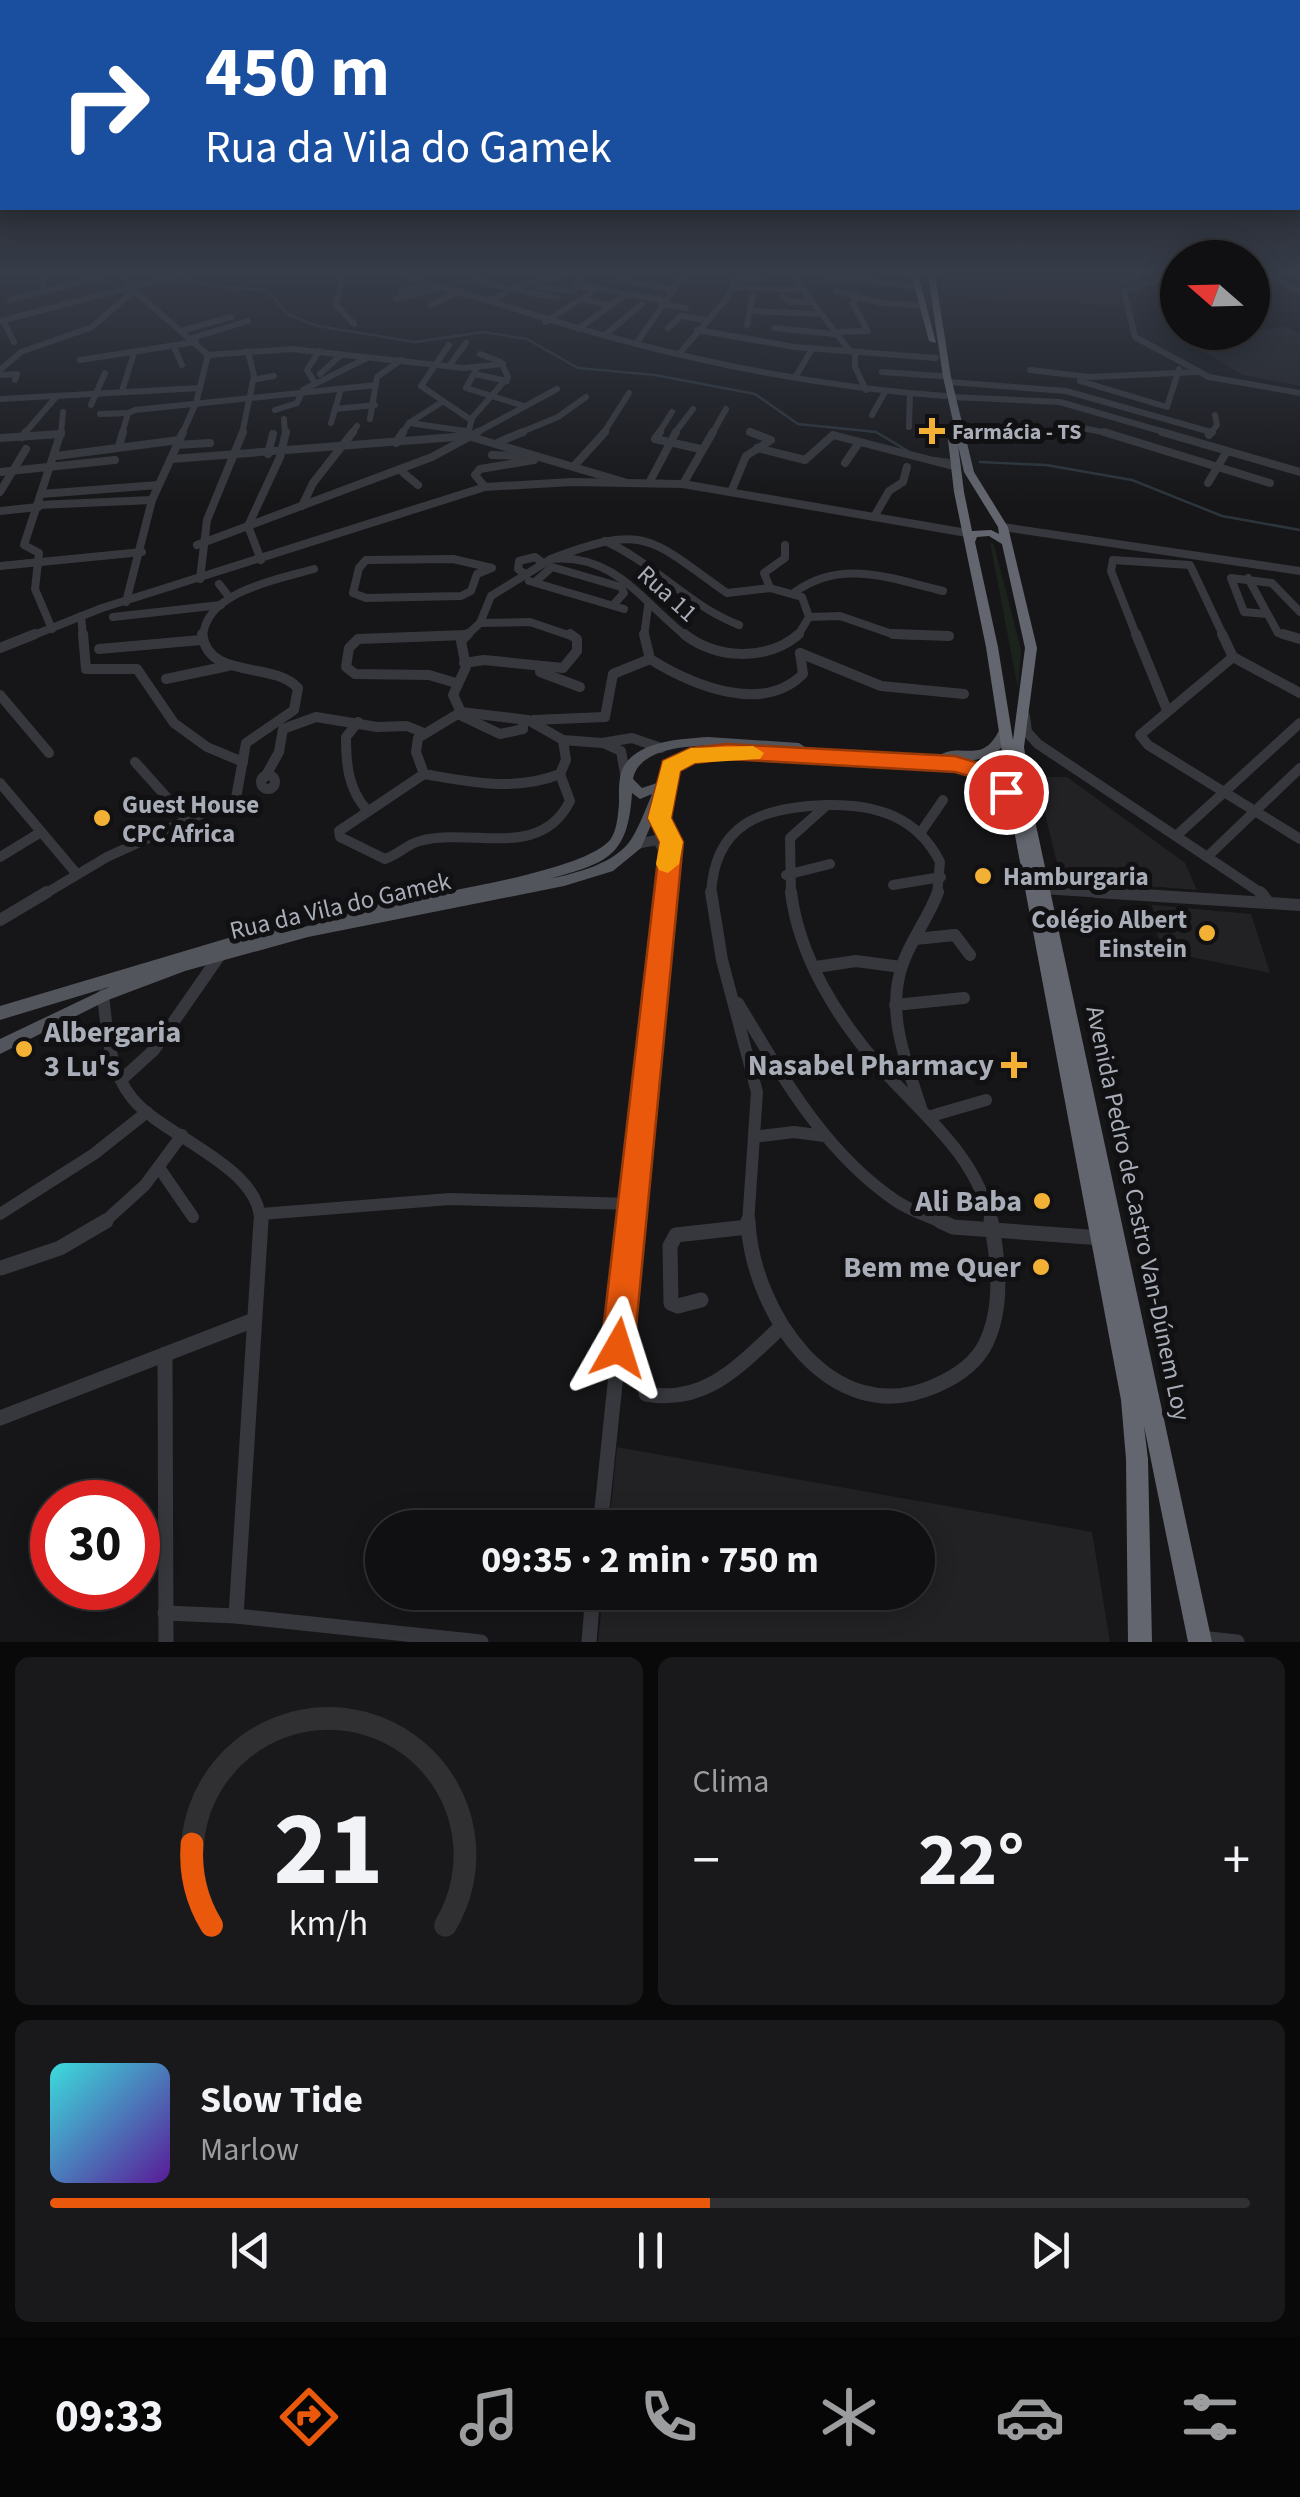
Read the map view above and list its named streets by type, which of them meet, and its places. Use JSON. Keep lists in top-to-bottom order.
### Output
{
  "streets": {
    "highway": ["Avenida Pedro de Castro Van-Dúnem Loy"],
    "main road": ["Rua da Vila do Gamek"],
    "street": ["Rua 11"]
  },
  "places": {
    "health": ["Farmácia - TS", "Nasabel Pharmacy"],
    "other": [
      "Guest House CPC Africa",
      "Hamburgaria",
      "Colégio Albert Einstein",
      "Albergaria 3 Lu's",
      "Ali Baba",
      "Bem me Quer"
    ]
  },
  "north": "left",
  "page": {
    "turn": ["450 m", "Rua da Vila do Gamek"],
    "limit": "30",
    "trip": "09:35 · 2 min · 750 m",
    "tile": "Clima",
    "heat": ["−", "22°", "+"],
    "song": ["Slow Tide", "Marlow"],
    "tabs": "09:33",
    "gauge": ["21", "km/h"]
  }
}
